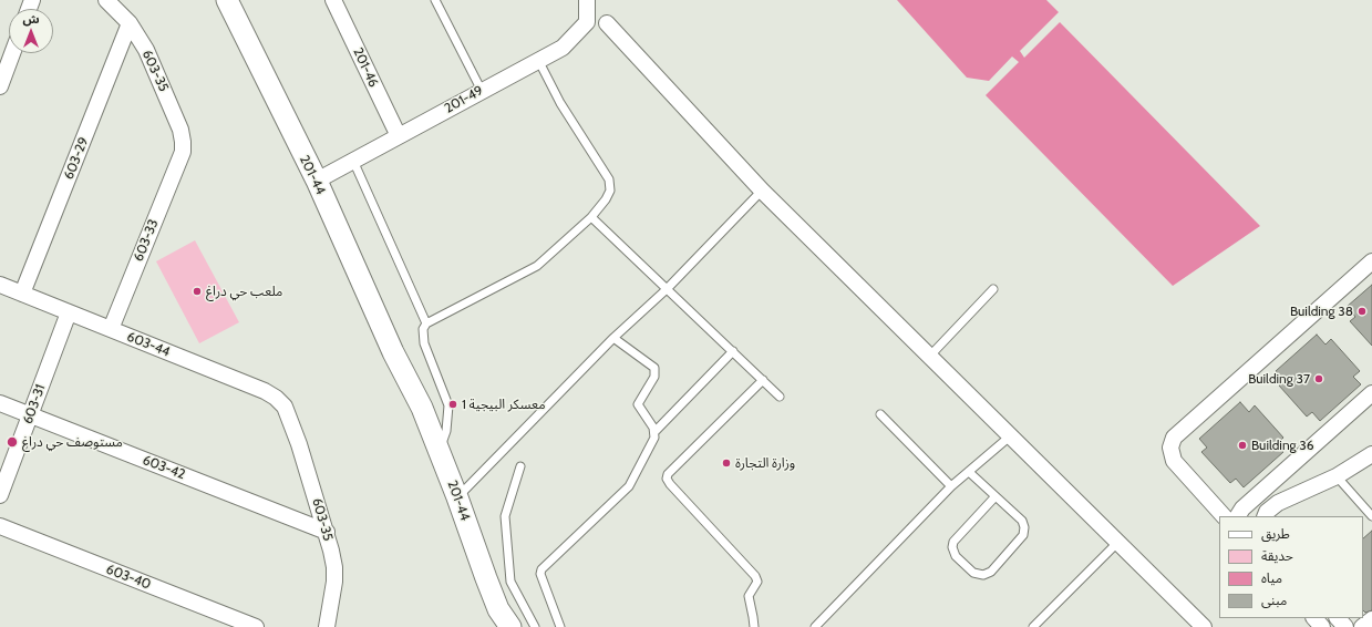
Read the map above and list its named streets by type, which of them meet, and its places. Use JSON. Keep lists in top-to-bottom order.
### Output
{
  "streets": {
    "street": [
      "201-46",
      "603-35",
      "201-49",
      "603-29",
      "201-44",
      "603-33",
      "603-44",
      "603-31",
      "603-42",
      "603-40"
    ]
  },
  "crossings": [
    ["201-46", "201-49"],
    ["603-35", "603-29"],
    ["603-35", "603-33"],
    ["603-35", "603-44"],
    ["603-35", "603-42"],
    ["201-49", "201-44"],
    ["603-29", "603-44"],
    ["603-33", "603-44"],
    ["603-44", "603-31"],
    ["603-31", "603-42"]
  ],
  "places": [
    "ملعب حي دراغ",
    "Building 38",
    "Building 37",
    "معسكر البيجية 1",
    "مستوصف حي دراغ",
    "Building 36",
    "وزارة التجارة"
  ],
  "legend": [
    "طريق",
    "حديقة",
    "مياه",
    "مبنى"
  ],
  "north": "top"
}
